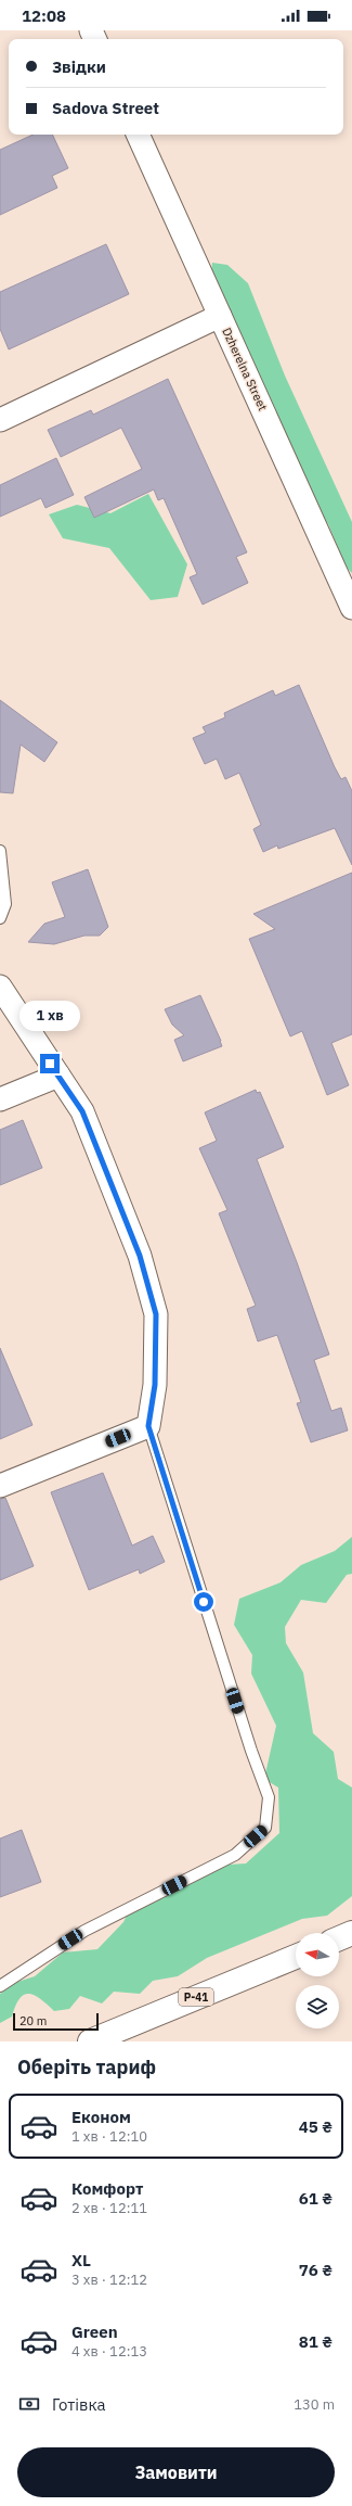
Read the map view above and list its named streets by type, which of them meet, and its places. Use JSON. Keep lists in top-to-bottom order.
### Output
{
  "streets": {
    "main road": ["Р-41"],
    "street": ["Dzherelna Street"]
  },
  "scale_bar": "20 m",
  "north": "left",
  "page": {
    "status": "12:08",
    "banner": ["Звідки", "Sadova Street"],
    "bubble": "1 хв",
    "scale": "20 m",
    "heading": "Оберіть тариф",
    "list": [
      {
        "name": "Економ",
        "note": "1 хв · 12:10",
        "value": "45 ₴"
      },
      {
        "name": "Комфорт",
        "note": "2 хв · 12:11",
        "value": "61 ₴"
      },
      {
        "name": "XL",
        "note": "3 хв · 12:12",
        "value": "76 ₴"
      },
      {
        "name": "Green",
        "note": "4 хв · 12:13",
        "value": "81 ₴"
      }
    ],
    "pay": ["Готівка", "130 m"],
    "buttons": "Замовити"
  }
}
